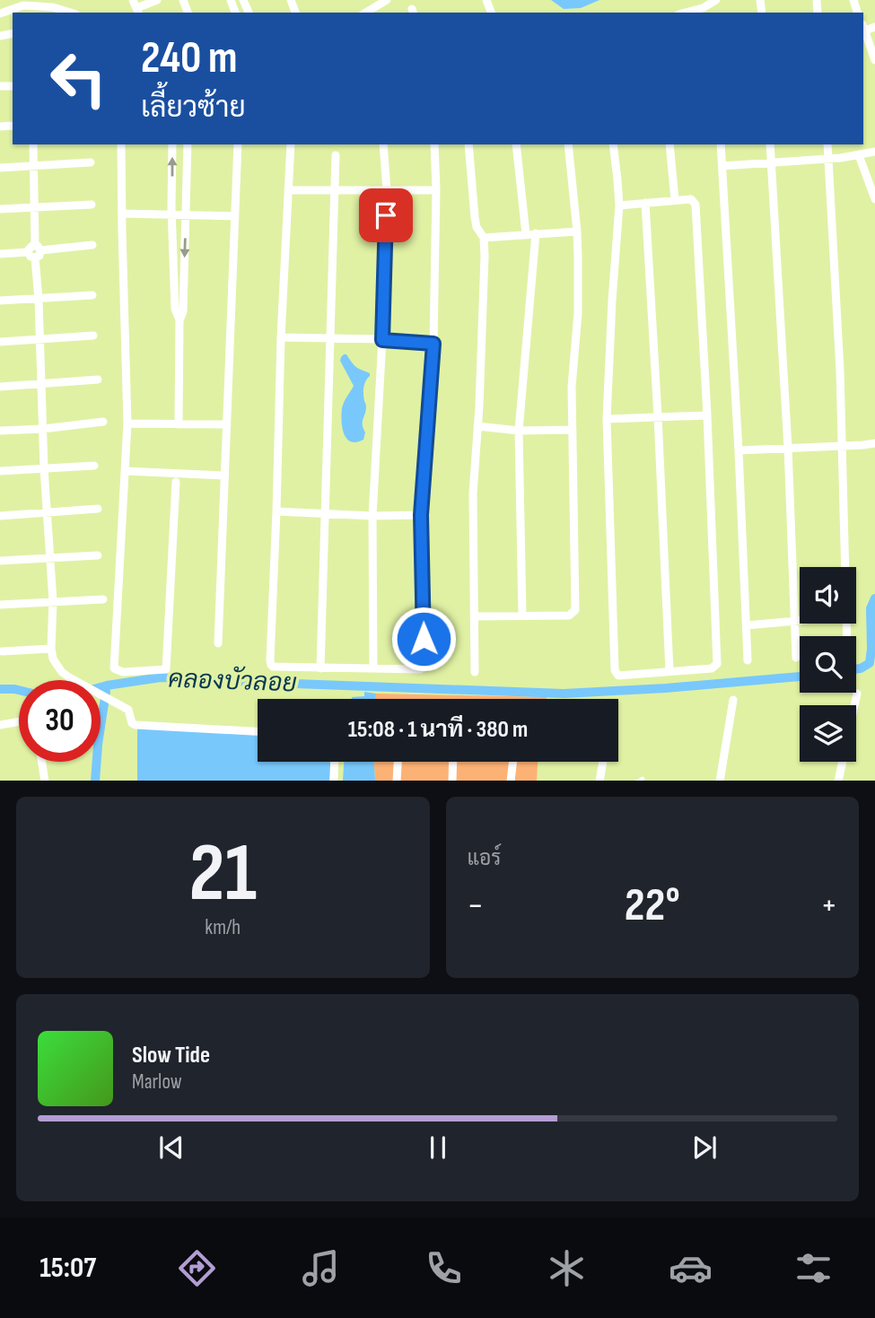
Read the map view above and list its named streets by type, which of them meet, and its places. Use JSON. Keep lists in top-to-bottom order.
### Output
{
  "water": ["คลองบัวลอย"],
  "page": {
    "turn": ["240 m", "เลี้ยวซ้าย"],
    "limit": "30",
    "trip": "15:08 · 1 นาที · 380 m",
    "tile": [
      ["21", "km/h"],
      "แอร์"
    ],
    "heat": ["−", "22°", "+"],
    "song": ["Slow Tide", "Marlow"],
    "tabs": "15:07"
  }
}
